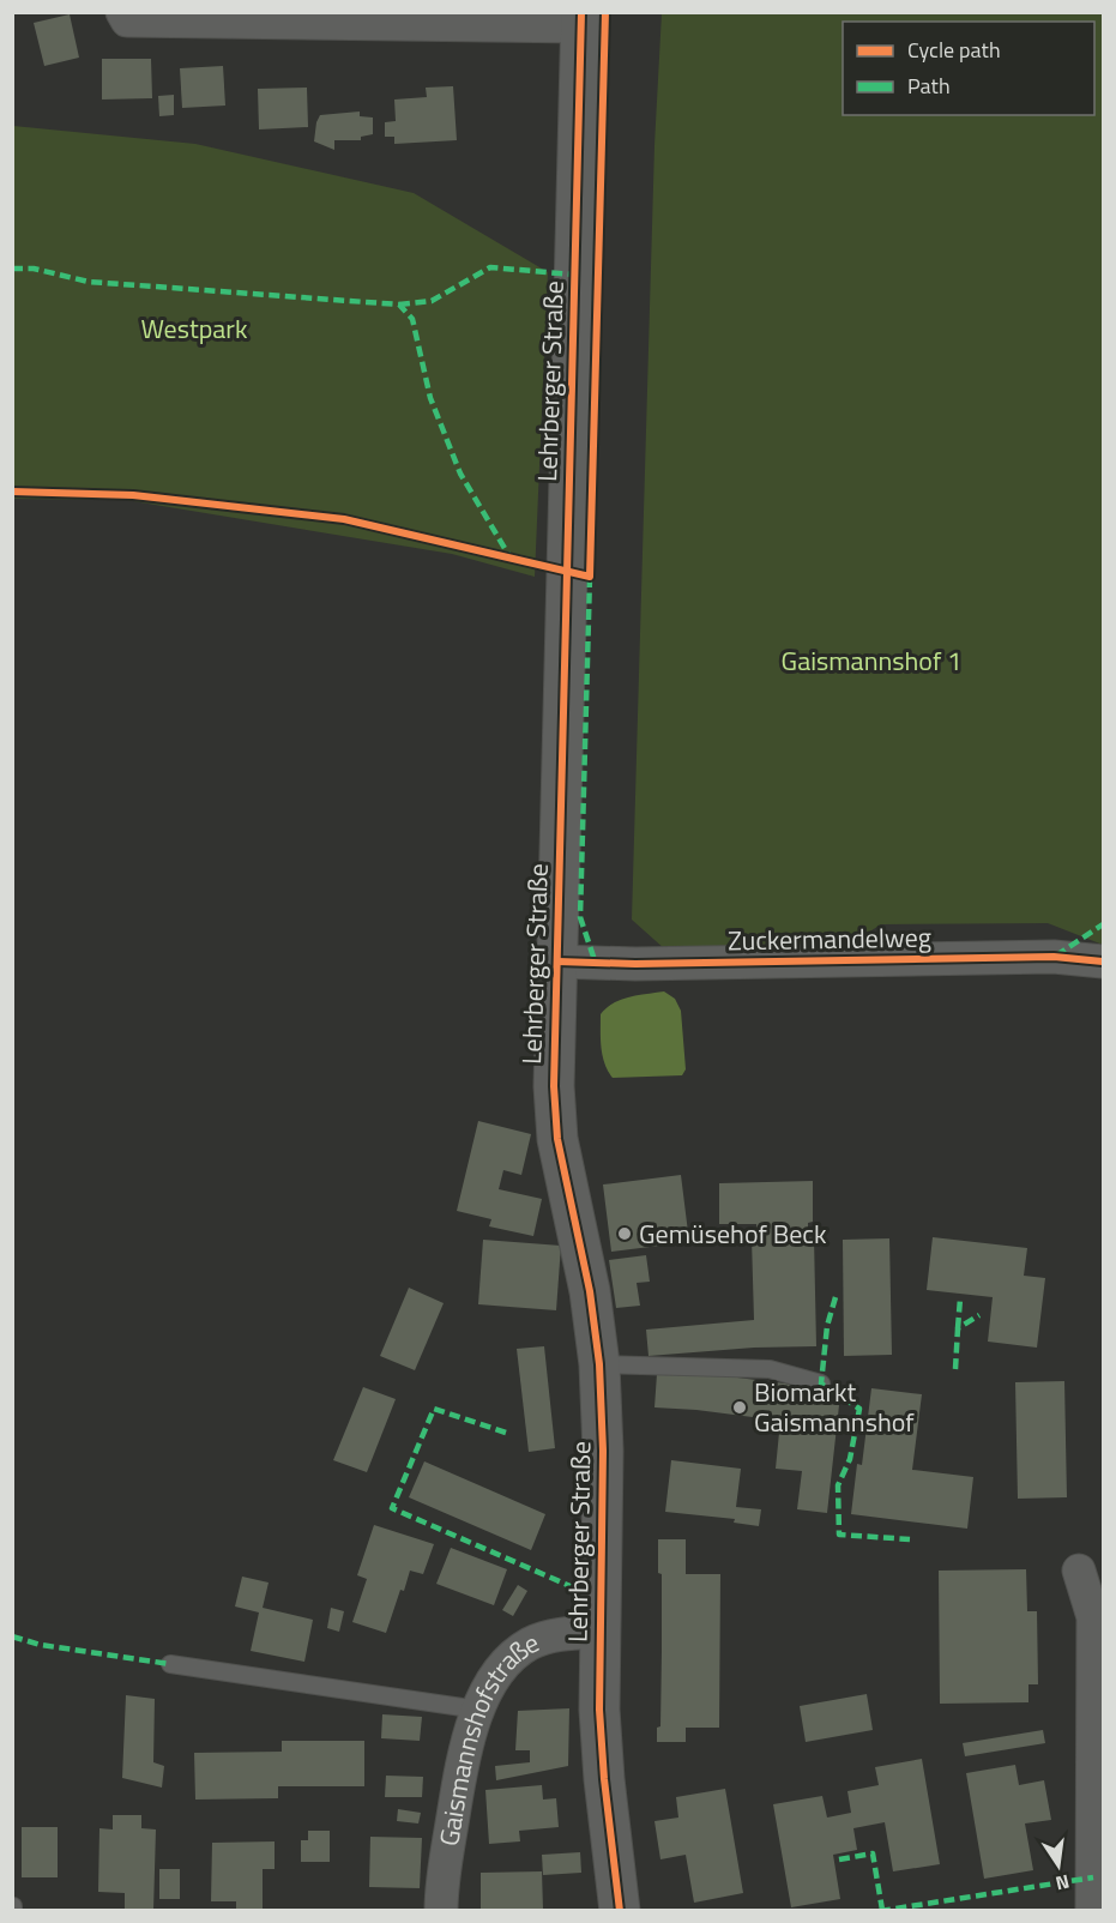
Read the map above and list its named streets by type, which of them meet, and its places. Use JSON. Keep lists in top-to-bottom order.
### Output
{
  "streets": {
    "street": ["Lehrberger Straße", "Zuckermandelweg", "Gaismannshofstraße"]
  },
  "crossings": [
    ["Lehrberger Straße", "Zuckermandelweg"],
    ["Lehrberger Straße", "Gaismannshofstraße"]
  ],
  "parks": ["Westpark", "Gaismannshof 1"],
  "places": ["Gemüsehof Beck", "Biomarkt Gaismannshof"],
  "legend": ["Cycle path", "Path"],
  "north": "bottom"
}
